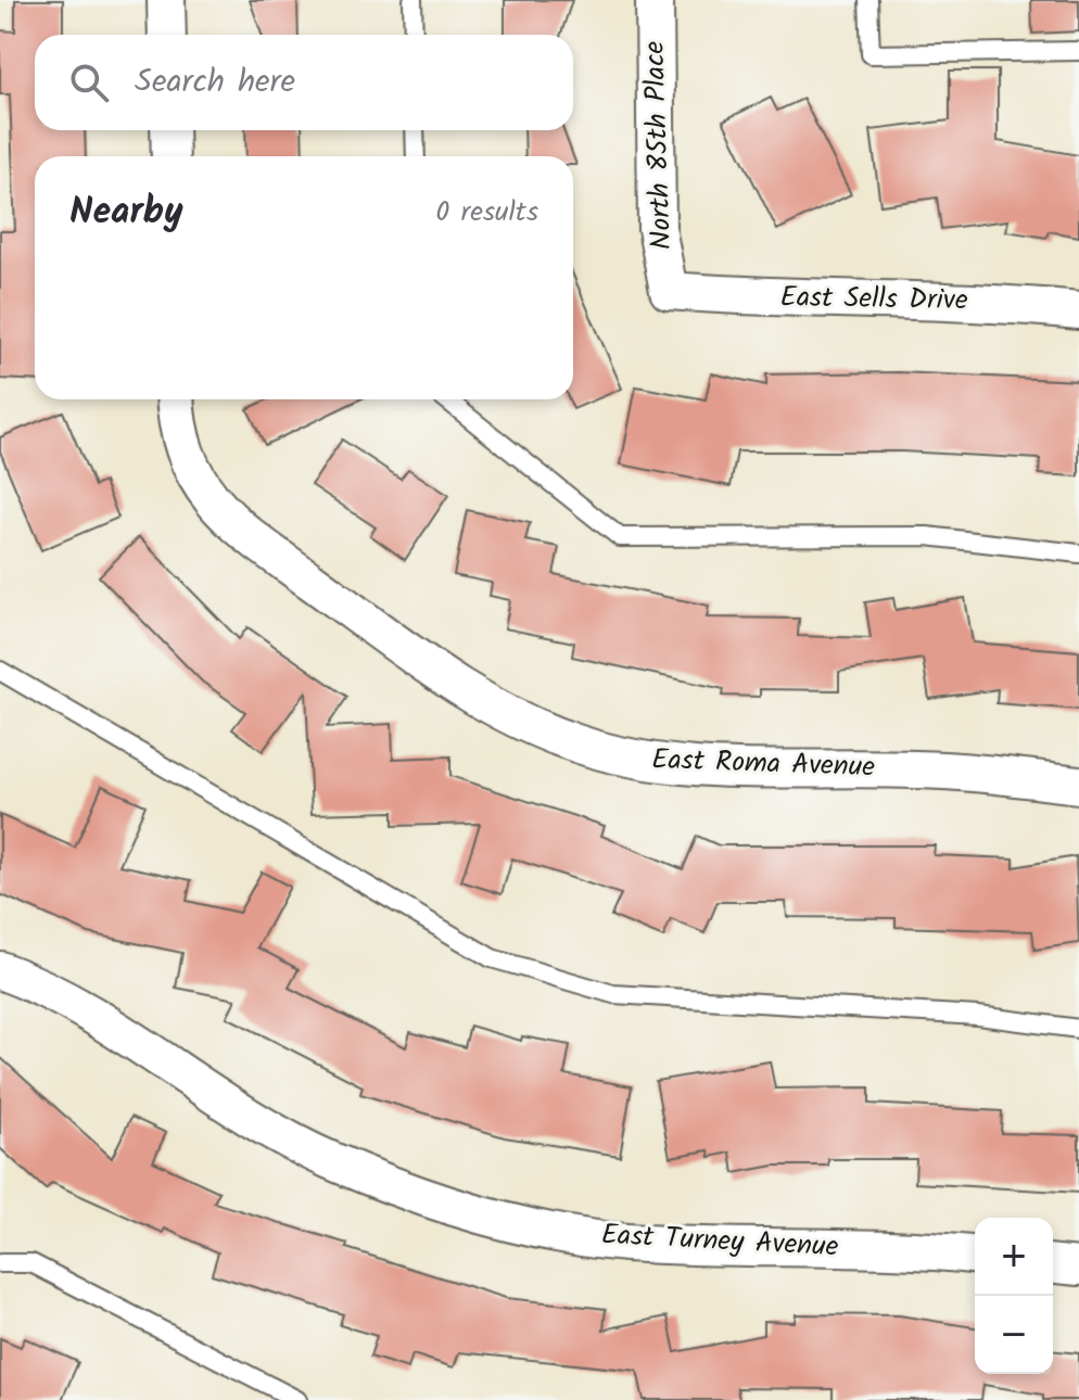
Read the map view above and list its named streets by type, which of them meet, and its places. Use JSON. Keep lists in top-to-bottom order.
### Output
{
  "streets": {
    "street": [
      "North 85th Place",
      "East Sells Drive",
      "East Roma Avenue",
      "East Turney Avenue"
    ]
  },
  "crossings": [
    ["North 85th Place", "East Sells Drive"]
  ],
  "page": {
    "search": "Search here",
    "heading": ["Nearby", "0 results"],
    "map_buttons": ["+", "−"]
  }
}
